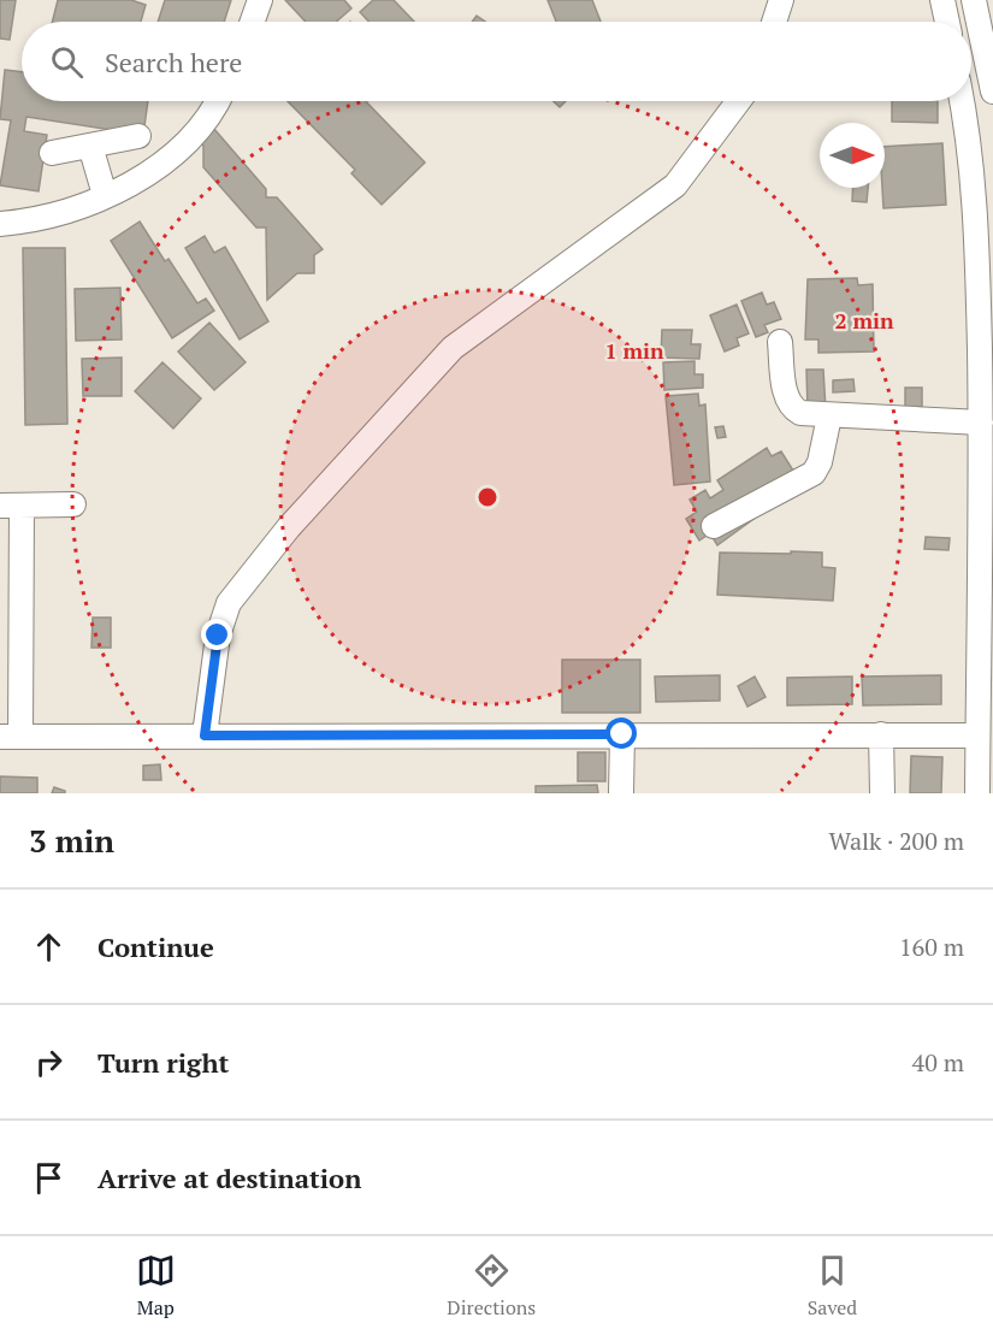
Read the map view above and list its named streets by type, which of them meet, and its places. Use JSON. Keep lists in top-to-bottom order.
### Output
{
  "north": "right",
  "page": {
    "search": "Search here",
    "heading": ["3 min", "Walk · 200 m"],
    "list": [
      ["Continue", "160 m"],
      ["Turn right", "40 m"],
      "Arrive at destination"
    ],
    "nav": ["Map", "Directions", "Saved"]
  },
  "rings": ["2 min", "1 min"]
}
